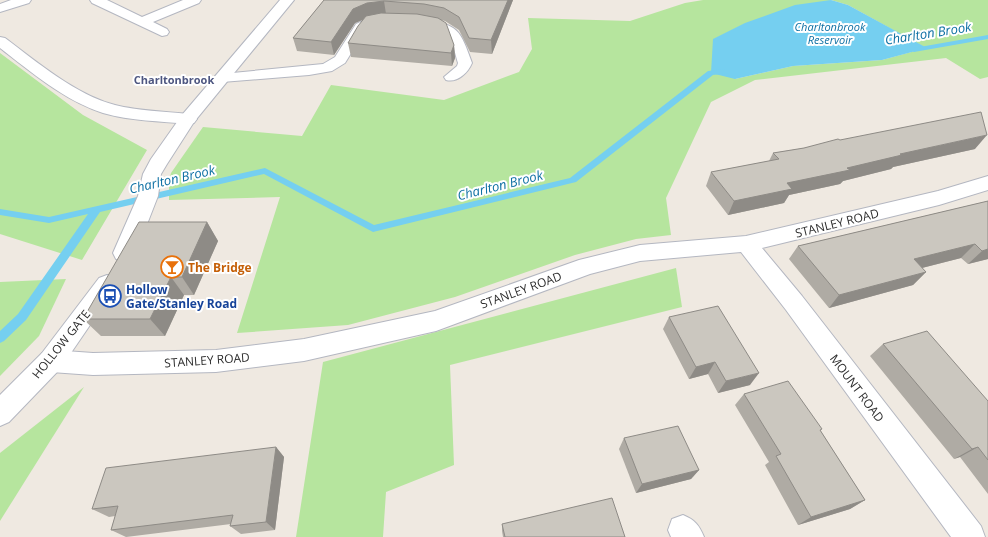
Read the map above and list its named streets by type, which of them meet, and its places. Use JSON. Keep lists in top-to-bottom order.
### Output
{
  "streets": {
    "street": ["STANLEY ROAD", "HOLLOW GATE", "MOUNT ROAD"]
  },
  "crossings": [
    ["STANLEY ROAD", "HOLLOW GATE"],
    ["STANLEY ROAD", "MOUNT ROAD"]
  ],
  "districts": ["Charltonbrook"],
  "water": ["Charltonbrook Reservoir", "Charlton Brook"],
  "places": {
    "bar": ["The Bridge"],
    "bus stop": ["Hollow Gate/Stanley Road"]
  }
}
